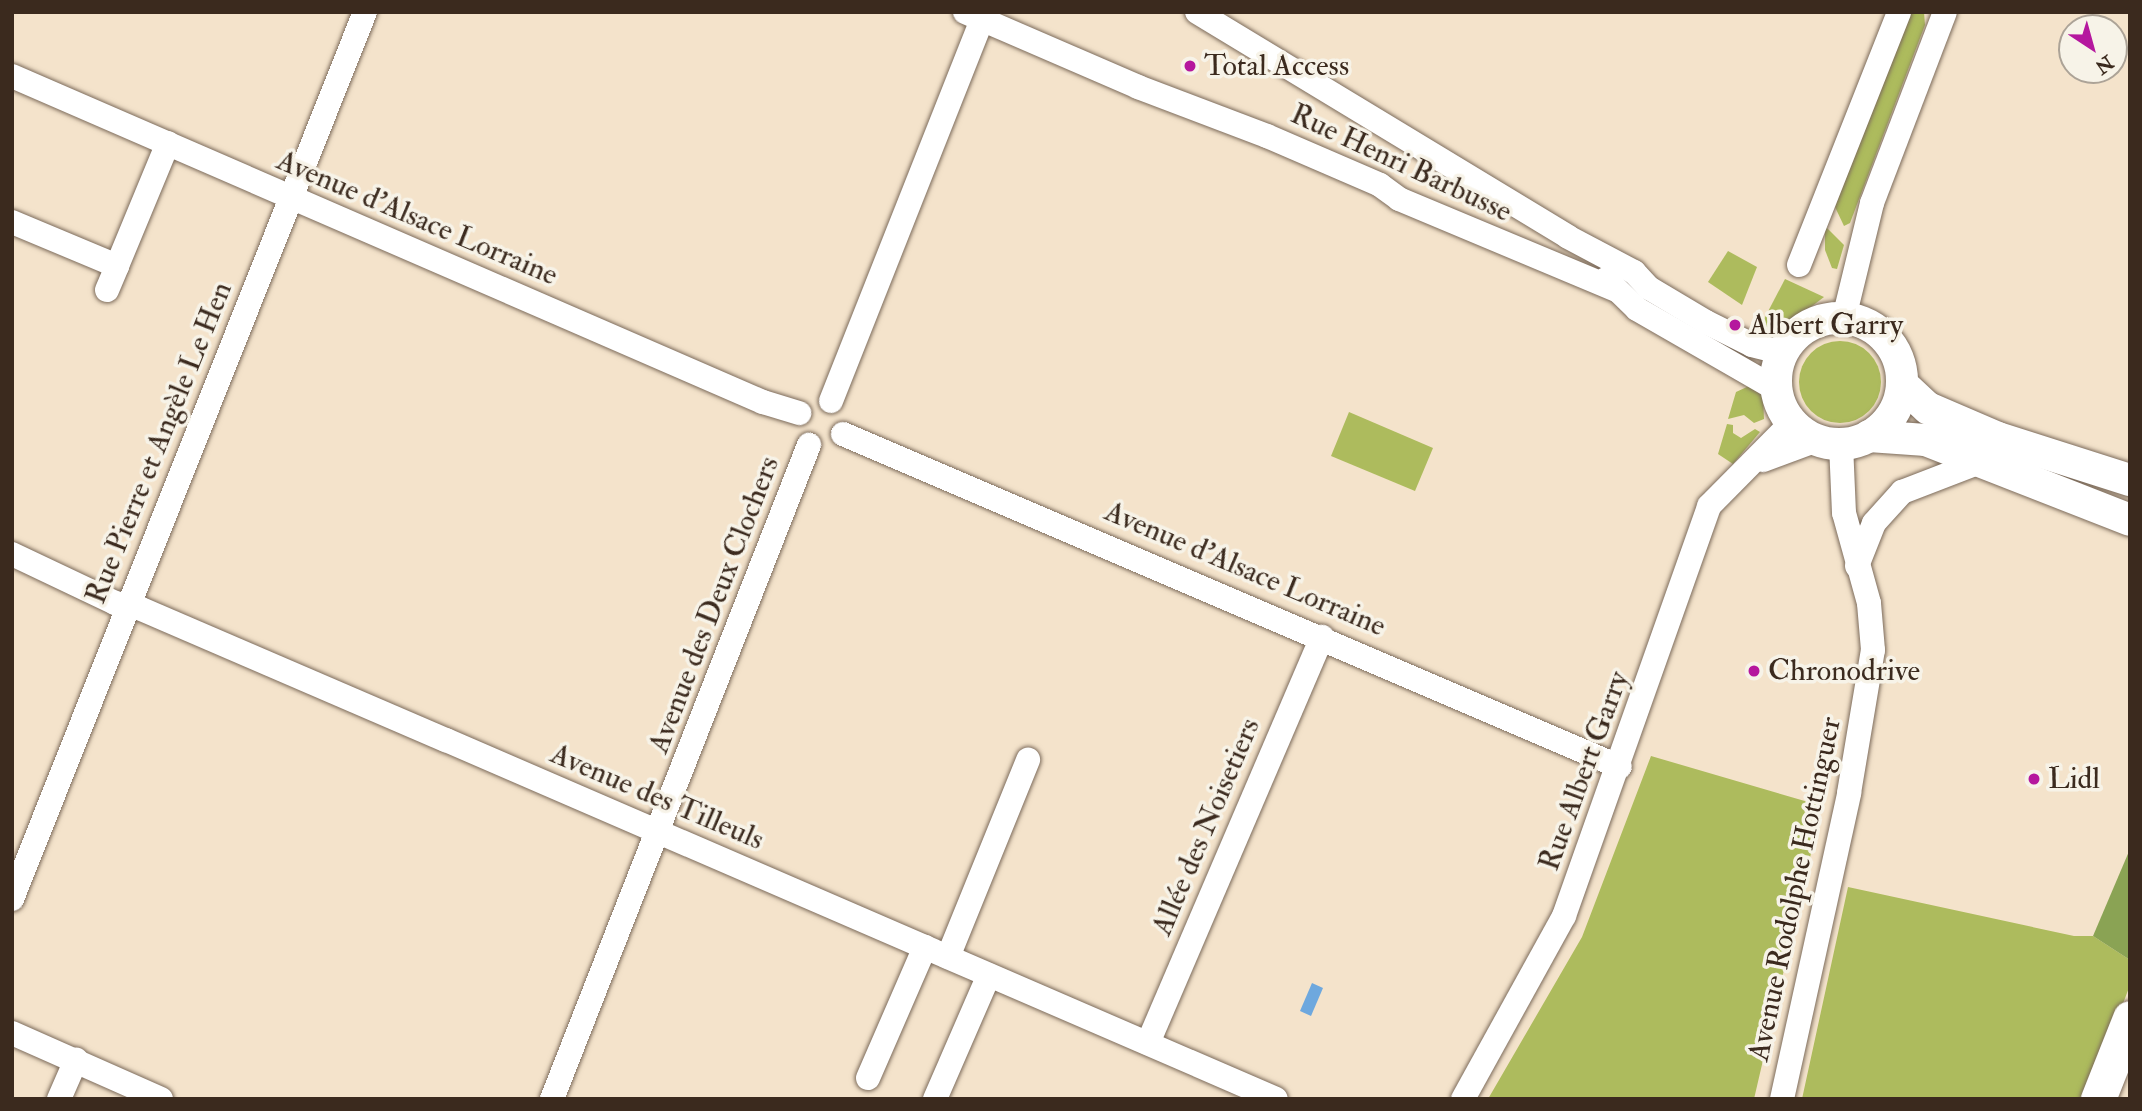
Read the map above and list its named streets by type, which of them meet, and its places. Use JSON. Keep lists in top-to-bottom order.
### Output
{
  "streets": {
    "street": [
      "Rue Henri Barbusse",
      "Avenue d'Alsace Lorraine",
      "Rue Pierre et Angèle Le Hen",
      "Avenue des Deux Clochers",
      "Rue Albert Garry",
      "Avenue des Tilleuls",
      "Allée des Noisetiers",
      "Avenue Rodolphe Hottinguer"
    ]
  },
  "crossings": [
    ["Avenue d'Alsace Lorraine", "Rue Pierre et Angèle Le Hen"],
    ["Avenue d'Alsace Lorraine", "Avenue des Deux Clochers"],
    ["Avenue d'Alsace Lorraine", "Rue Albert Garry"],
    ["Avenue d'Alsace Lorraine", "Allée des Noisetiers"],
    ["Rue Pierre et Angèle Le Hen", "Avenue des Tilleuls"],
    ["Avenue des Deux Clochers", "Avenue des Tilleuls"],
    ["Rue Albert Garry", "Avenue Rodolphe Hottinguer"],
    ["Avenue des Tilleuls", "Allée des Noisetiers"]
  ],
  "places": [
    "Total Access",
    "Albert Garry",
    "Chronodrive",
    "Lidl"
  ],
  "north": "bottom right"
}
